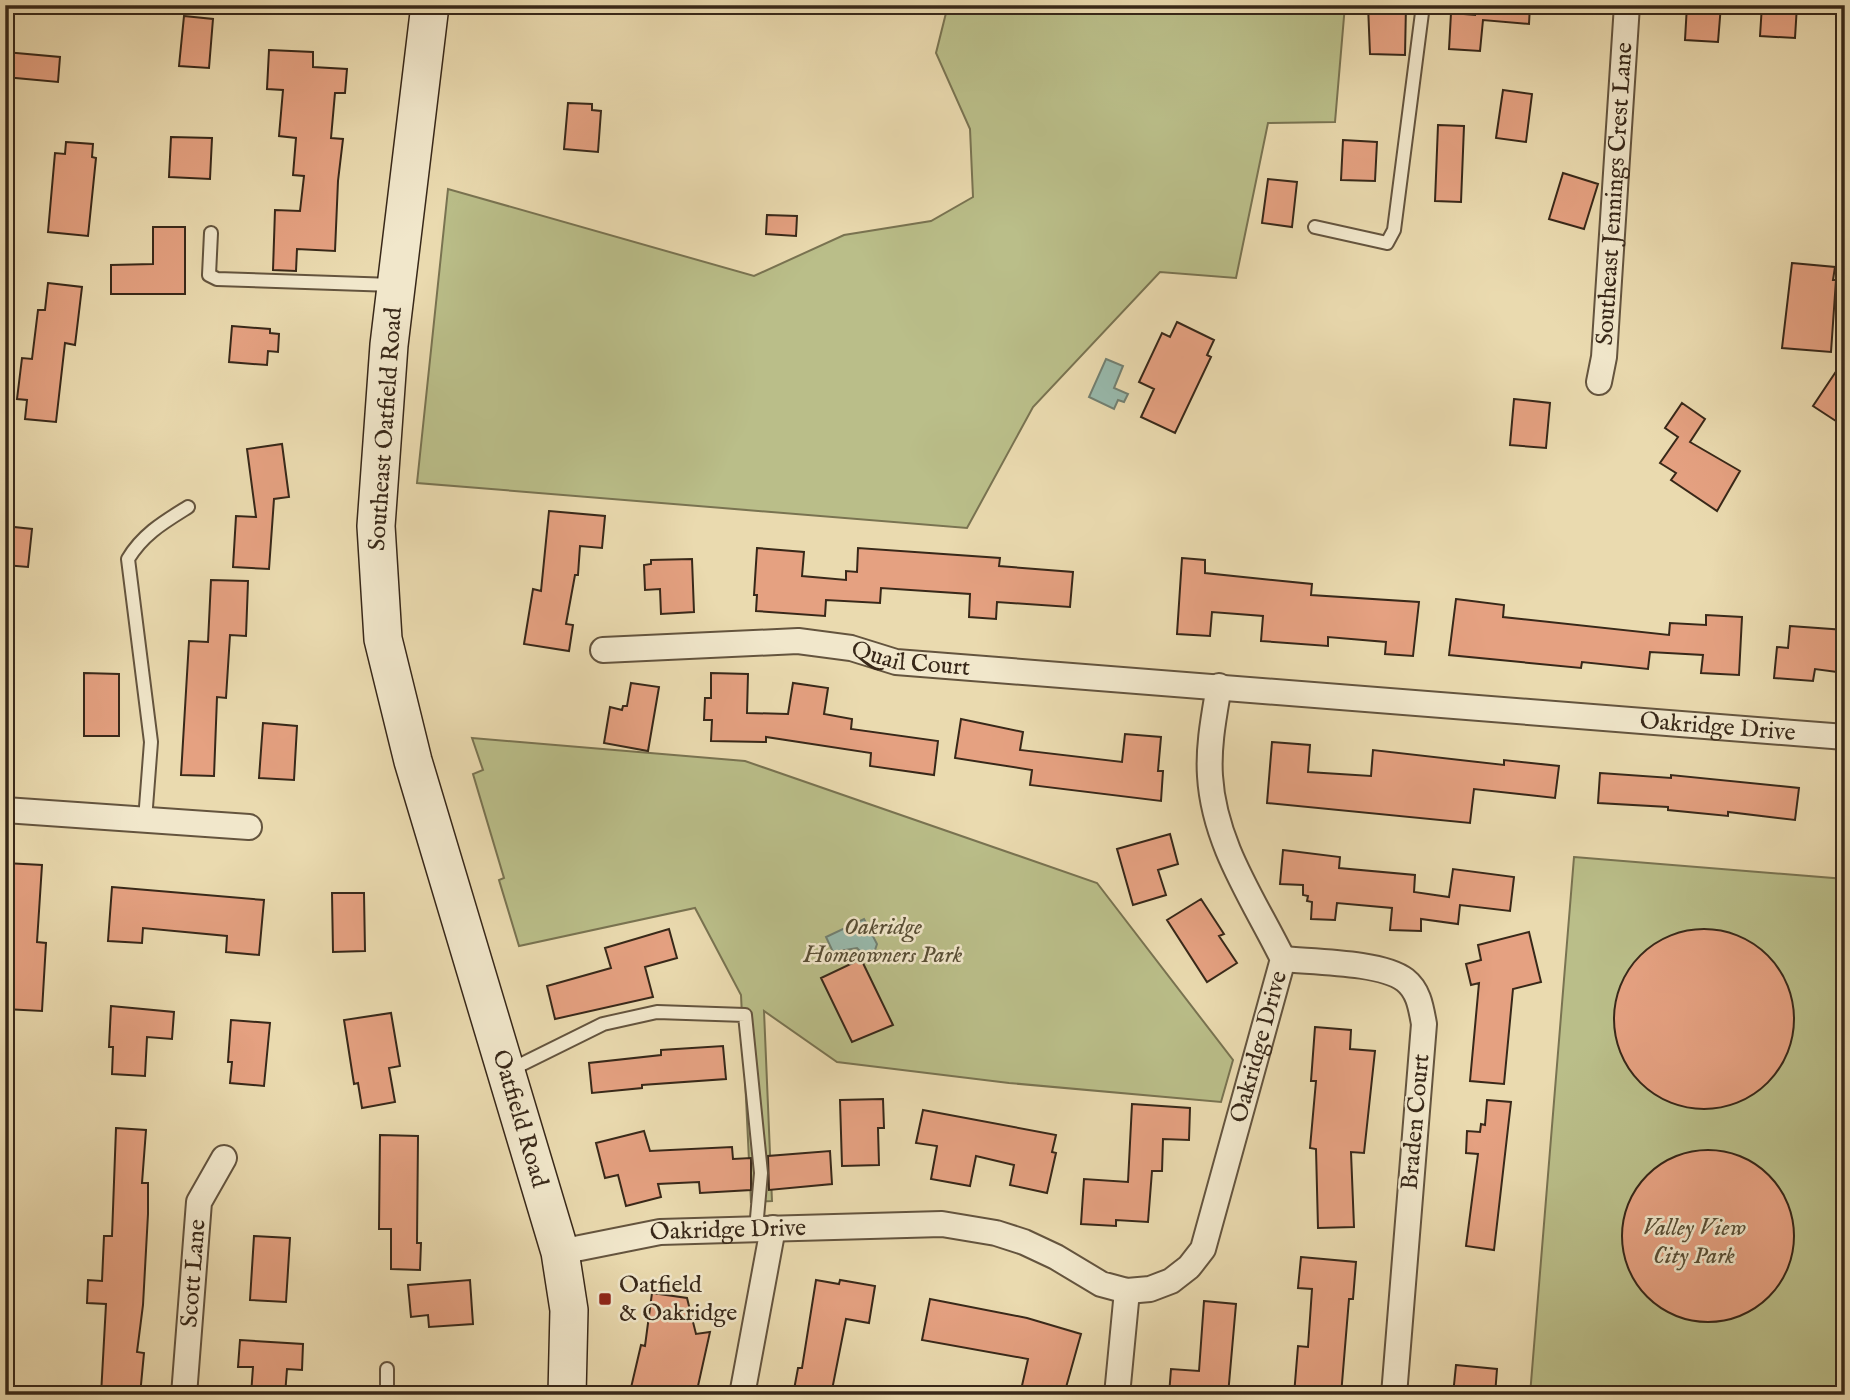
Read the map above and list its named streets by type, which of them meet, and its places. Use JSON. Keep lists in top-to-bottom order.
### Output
{
  "streets": {
    "main road": ["Southeast Oatfield Road", "Oatfield Road"],
    "street": [
      "Southeast Jennings Crest Lane",
      "Quail Court",
      "Oakridge Drive",
      "Braden Court",
      "Scott Lane"
    ]
  },
  "crossings": [
    ["Southeast Oatfield Road", "Oatfield Road"],
    ["Quail Court", "Oakridge Drive"],
    ["Oakridge Drive", "Oatfield Road"],
    ["Oakridge Drive", "Braden Court"]
  ],
  "parks": ["Oakridge Homeowners Park", "Valley View City Park"],
  "places": {
    "transit": ["Oatfield & Oakridge"]
  }
}
